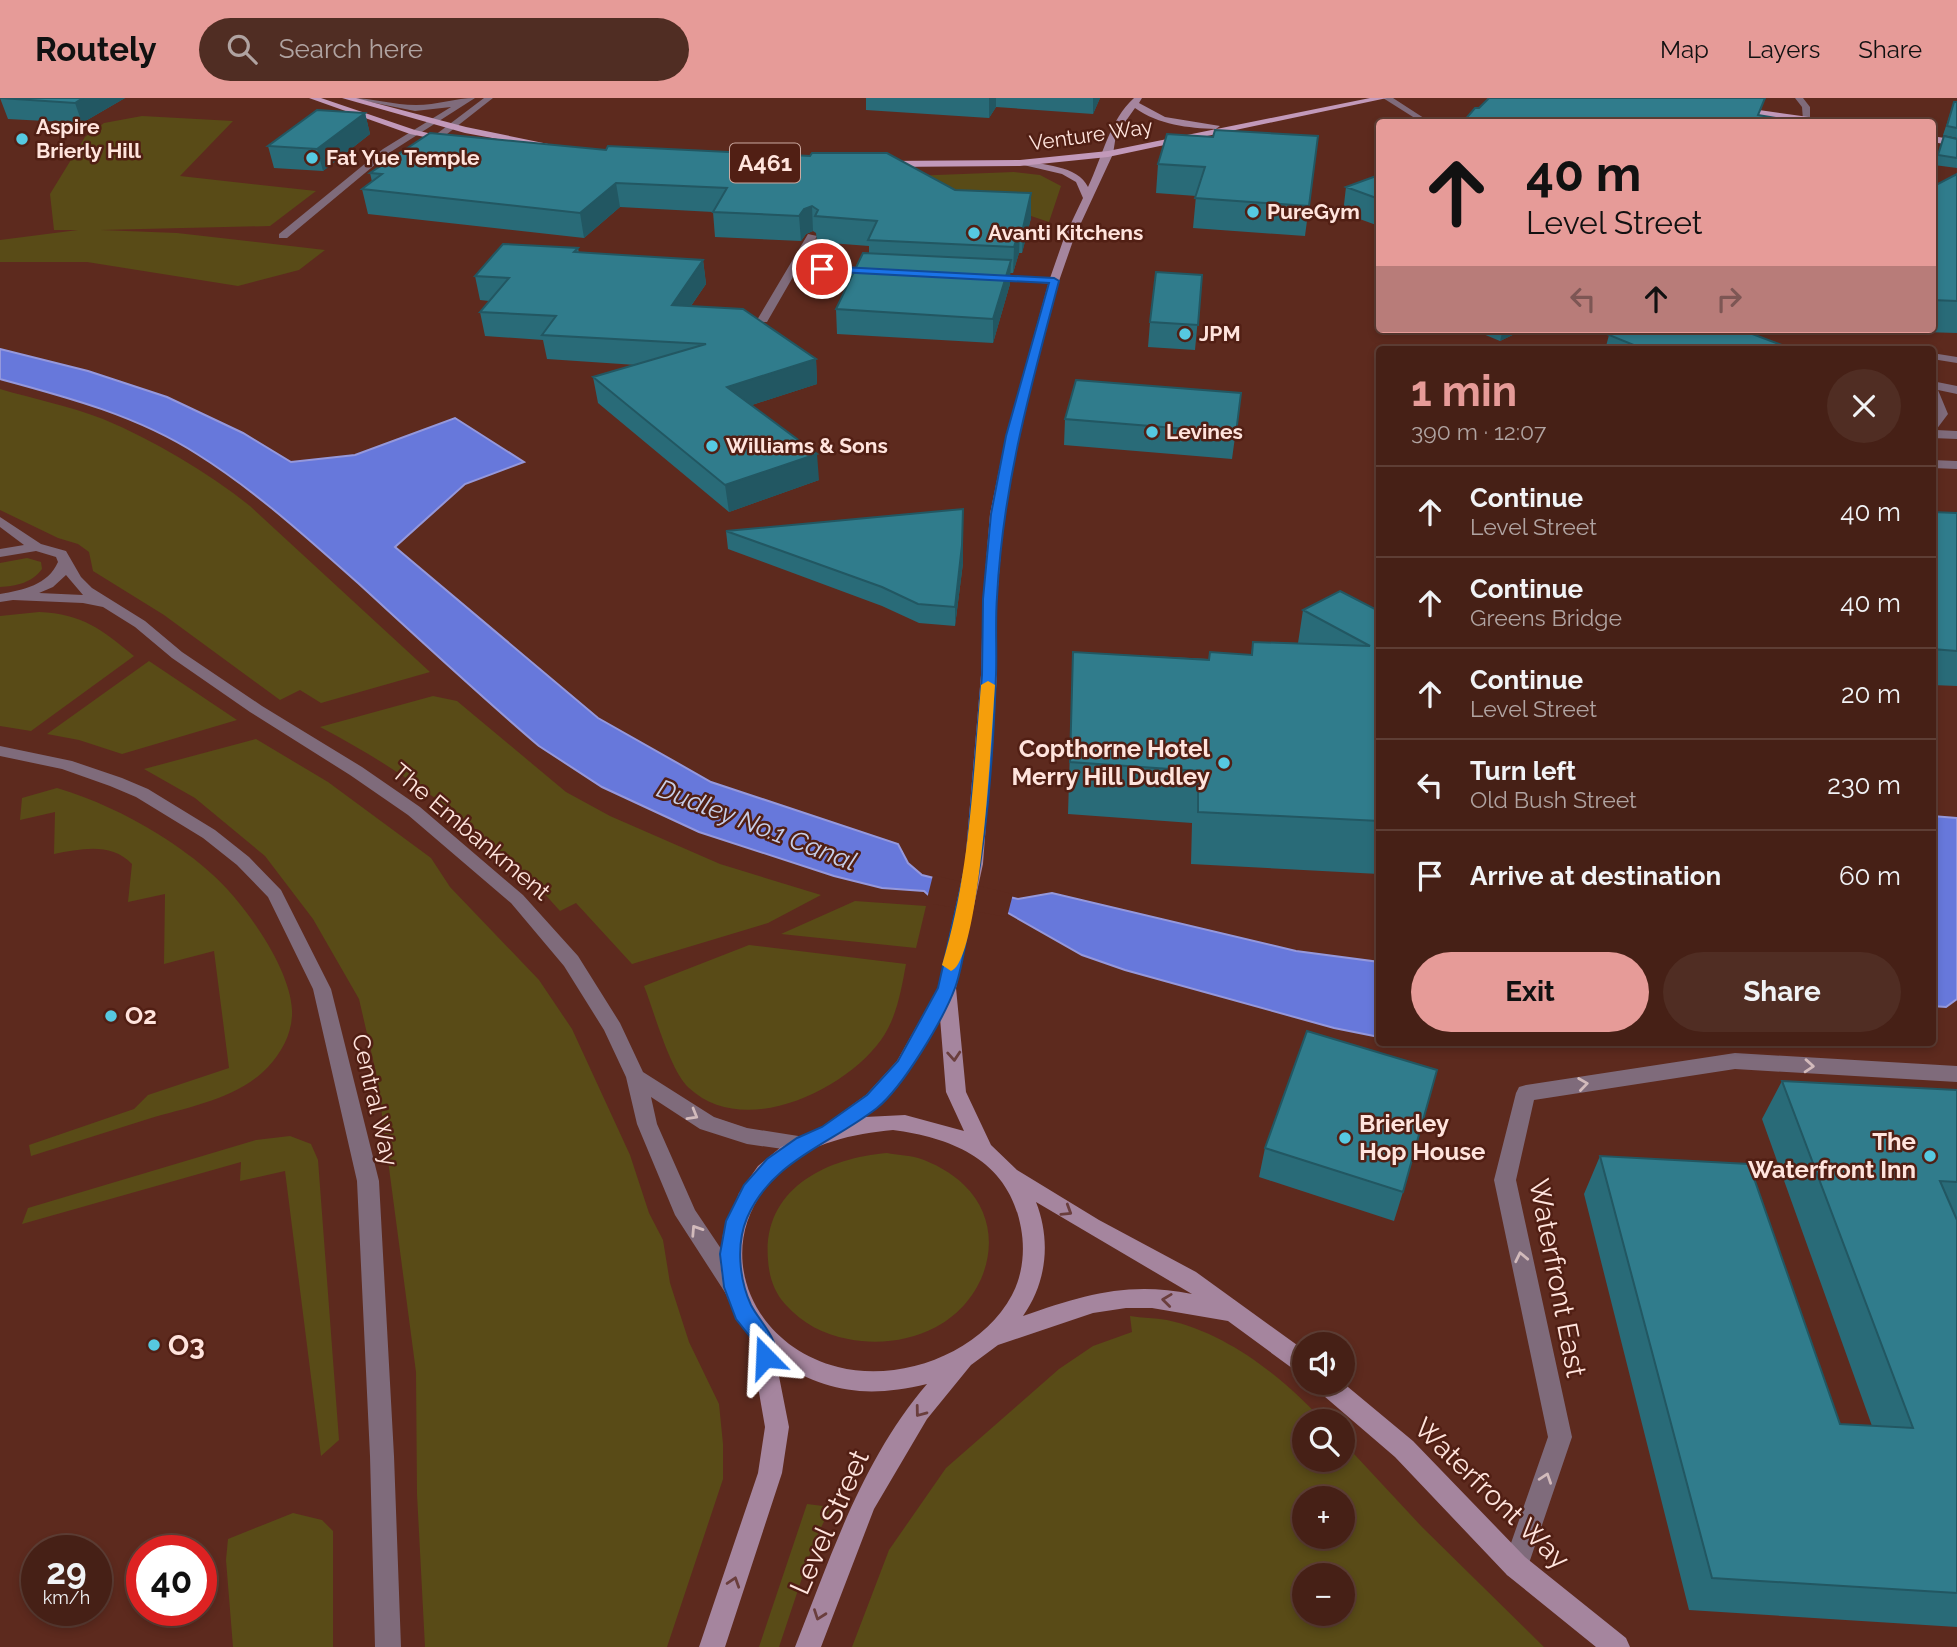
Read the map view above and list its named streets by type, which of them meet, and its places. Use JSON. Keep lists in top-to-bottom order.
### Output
{
  "streets": {
    "main road": ["Venture Way"],
    "street": [
      "The Embankment",
      "Central Way",
      "Waterfront East",
      "Waterfront Way",
      "Level Street"
    ]
  },
  "crossings": [
    ["Waterfront East", "Waterfront Way"]
  ],
  "water": ["Dudley No.1 Canal"],
  "places": [
    "Aspire Brierly Hill",
    "Fat Yue Temple",
    "PureGym",
    "Avanti Kitchens",
    "JPM",
    "Levines",
    "Williams & Sons",
    "Copthorne Hotel Merry Hill Dudley",
    "O2",
    "Brierley Hop House",
    "The Waterfront Inn",
    "O3"
  ],
  "page": {
    "header": "Routely",
    "search": "Search here",
    "nav": ["Map", "Layers", "Share"],
    "turn": ["40 m", "Level Street"],
    "heading": ["1 min", "390 m · 12:07"],
    "list": [
      {
        "name": "Continue",
        "note": "Level Street",
        "value": "40 m"
      },
      {
        "name": "Continue",
        "note": "Greens Bridge",
        "value": "40 m"
      },
      {
        "name": "Continue",
        "note": "Level Street",
        "value": "20 m"
      },
      {
        "name": "Turn left",
        "note": "Old Bush Street",
        "value": "230 m"
      },
      {
        "name": "Arrive at destination",
        "value": "60 m"
      }
    ],
    "buttons": ["Exit", "Share"],
    "map_buttons": ["+", "−"],
    "speed": "29 km/h",
    "limit": "40"
  }
}
